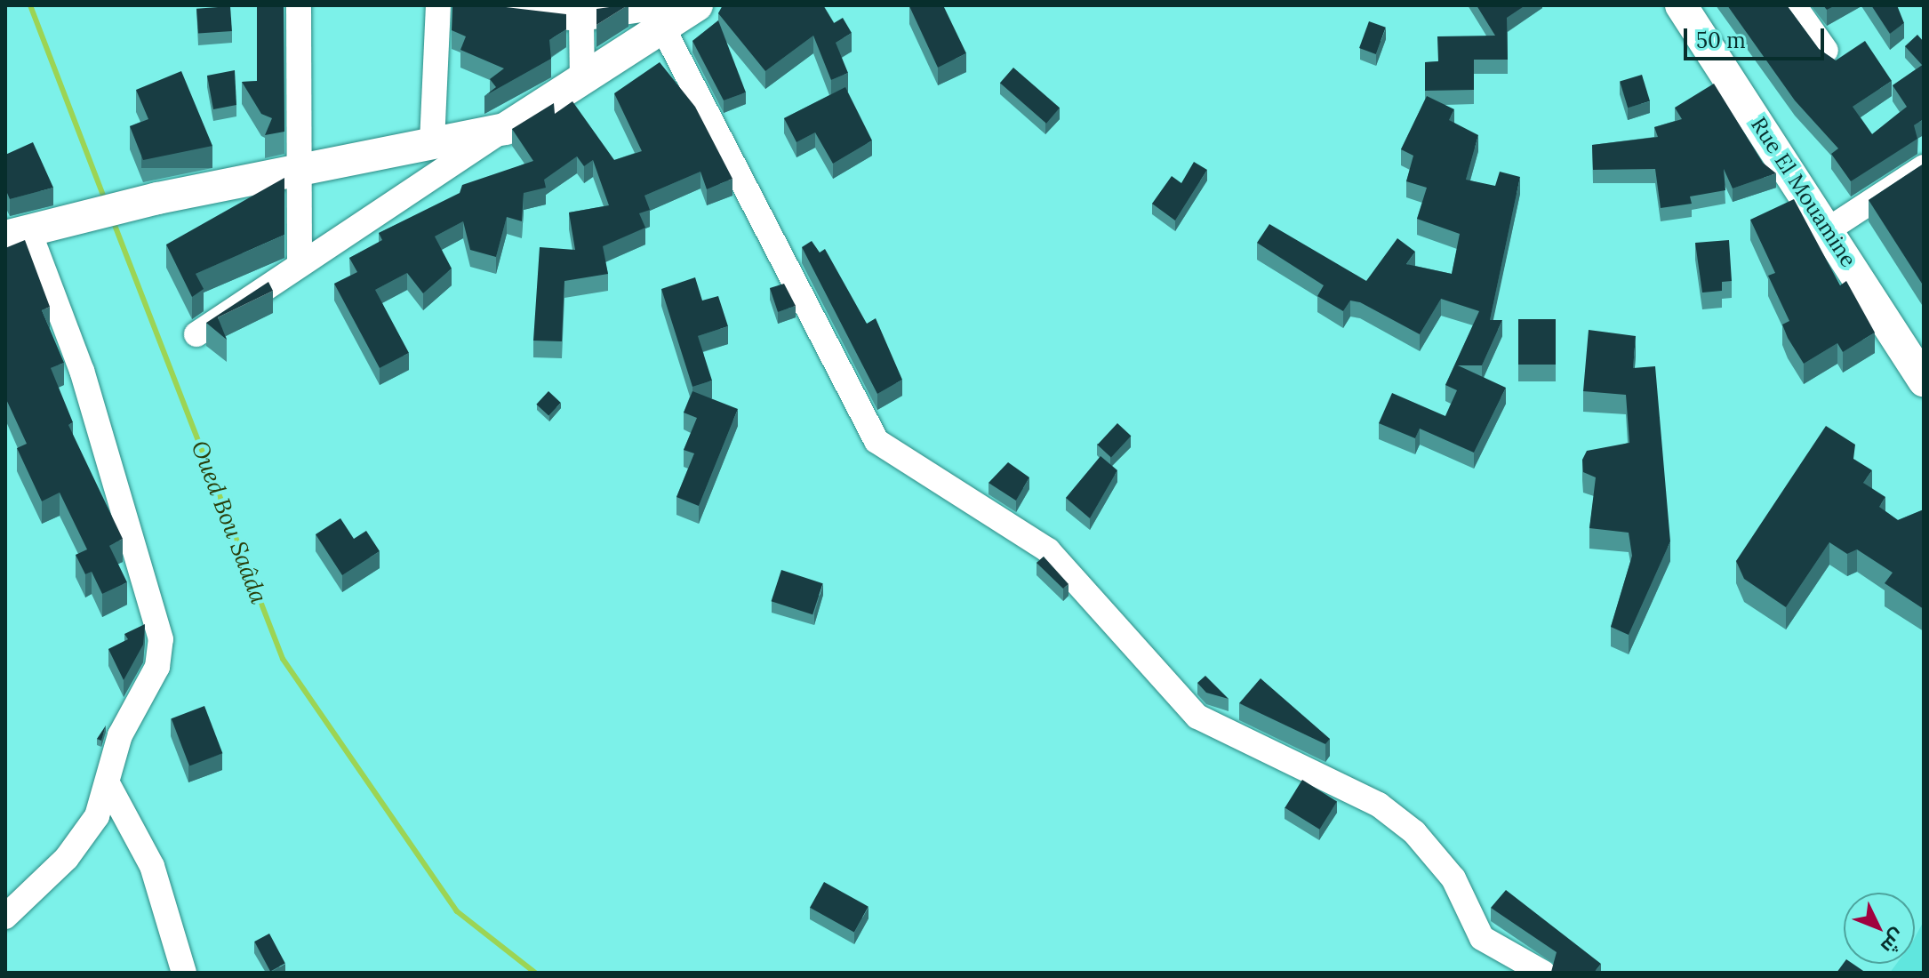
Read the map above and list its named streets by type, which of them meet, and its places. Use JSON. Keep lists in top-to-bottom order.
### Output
{
  "streets": {
    "main road": ["Rue El Mouamine"]
  },
  "water": ["Oued Bou Saâda"],
  "scale_bar": "50 m",
  "north": "bottom right"
}
